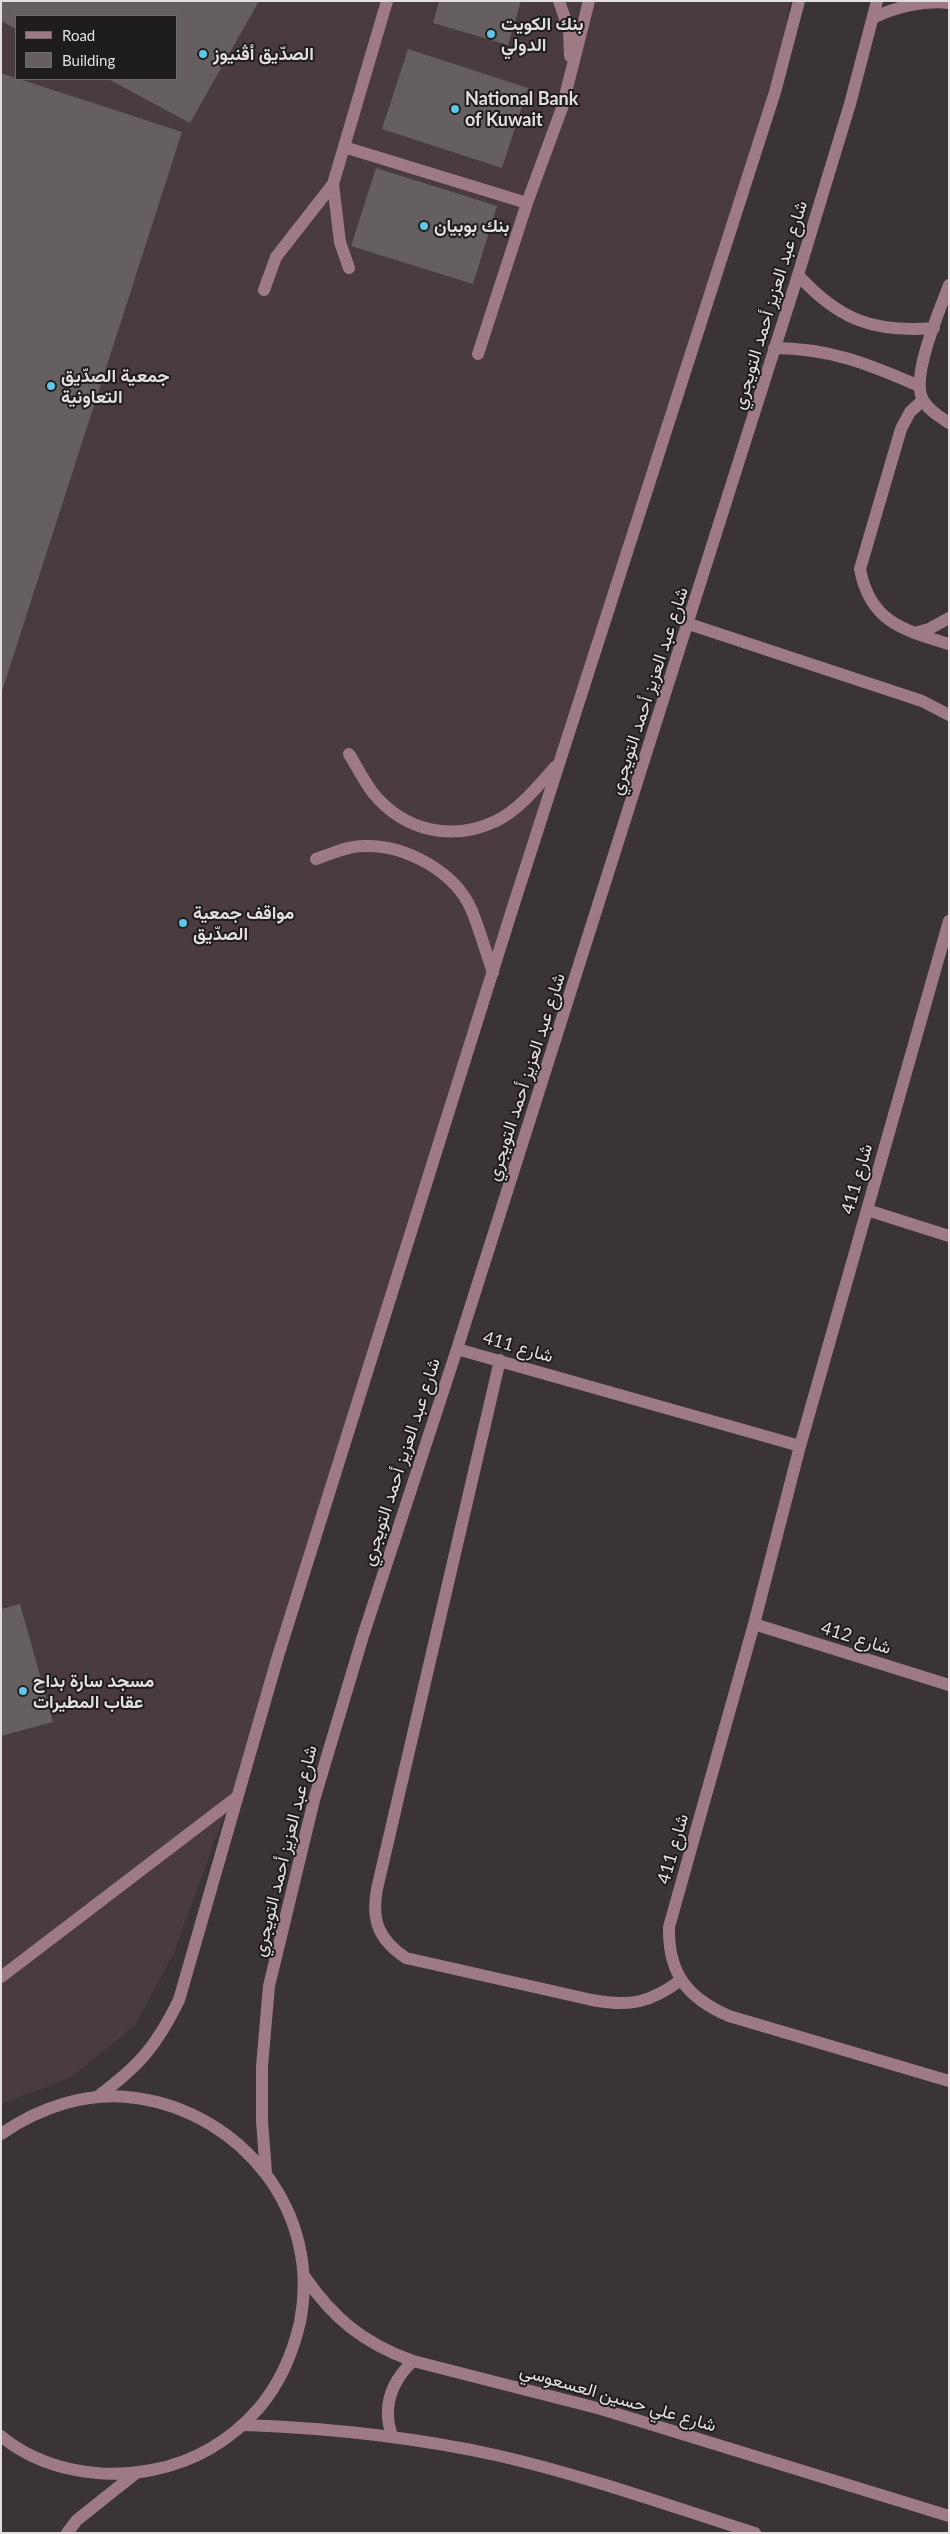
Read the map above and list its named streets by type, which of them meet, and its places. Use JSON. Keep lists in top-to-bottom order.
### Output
{
  "streets": {
    "street": [
      "شارع عبد العزيز أحمد التويجري",
      "شارع 411",
      "شارع 412",
      "شارع علي حسين العسعوسي"
    ]
  },
  "crossings": [
    ["شارع عبد العزيز أحمد التويجري", "شارع 411"],
    ["شارع 411", "شارع 412"]
  ],
  "places": [
    "بنك الكويت الدولي",
    "الصدّيق أڤنيوز",
    "National Bank of Kuwait",
    "بنك بوبيان",
    "جمعية الصدّيق التعاونية",
    "مواقف جمعية الصدّيق",
    "مسجد سارة بداح عقاب المطيرات"
  ],
  "legend": ["Road", "Building"]
}
